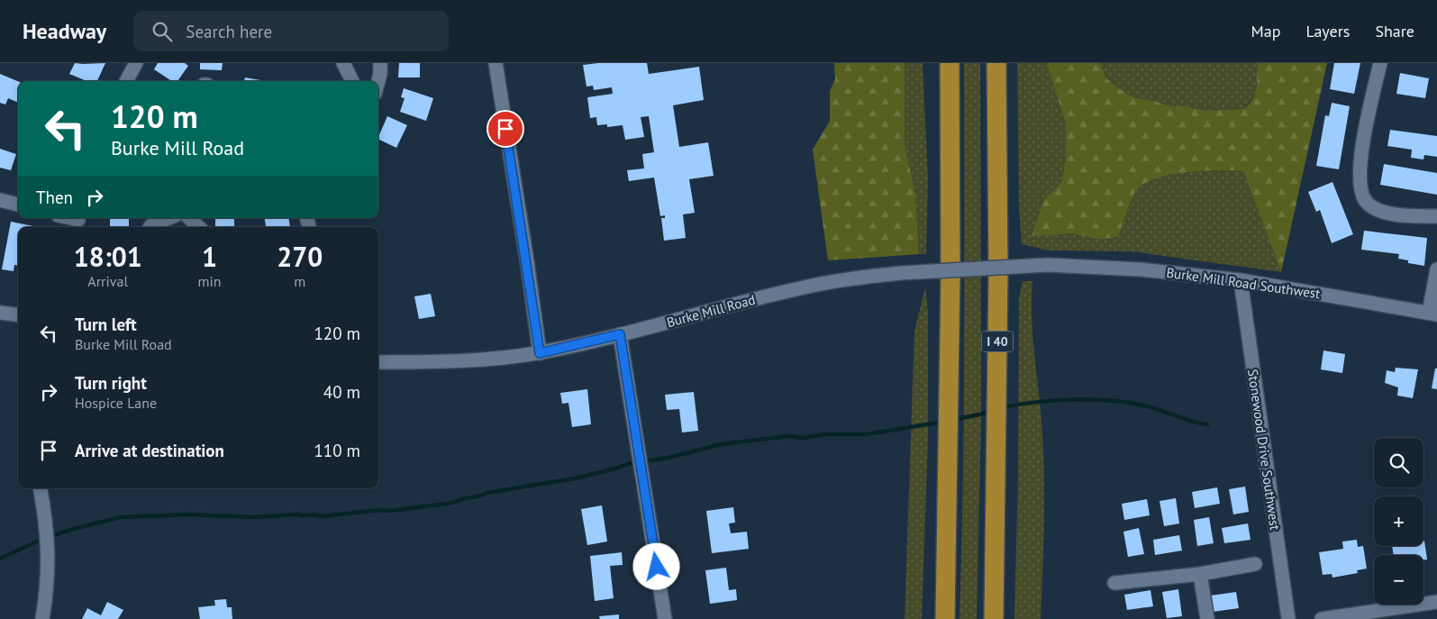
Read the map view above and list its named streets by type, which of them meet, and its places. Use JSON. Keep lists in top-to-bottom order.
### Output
{
  "streets": {
    "highway": ["I 40"],
    "street": ["Burke Mill Road Southwest", "Burke Mill Road", "Stonewood Drive Southwest"]
  },
  "crossings": [
    ["Burke Mill Road Southwest", "Burke Mill Road"],
    ["Burke Mill Road Southwest", "Stonewood Drive Southwest"]
  ],
  "page": {
    "header": "Headway",
    "search": "Search here",
    "nav": ["Map", "Layers", "Share"],
    "turn": ["120 m", "Burke Mill Road"],
    "then": "Then",
    "eta": [
      "18:01",
      "Arrival",
      "1",
      "min",
      "270",
      "m"
    ],
    "list": [
      {
        "name": "Turn left",
        "note": "Burke Mill Road",
        "value": "120 m"
      },
      {
        "name": "Turn right",
        "note": "Hospice Lane",
        "value": "40 m"
      },
      {
        "name": "Arrive at destination",
        "value": "110 m"
      }
    ],
    "map_buttons": ["+", "−"]
  }
}
